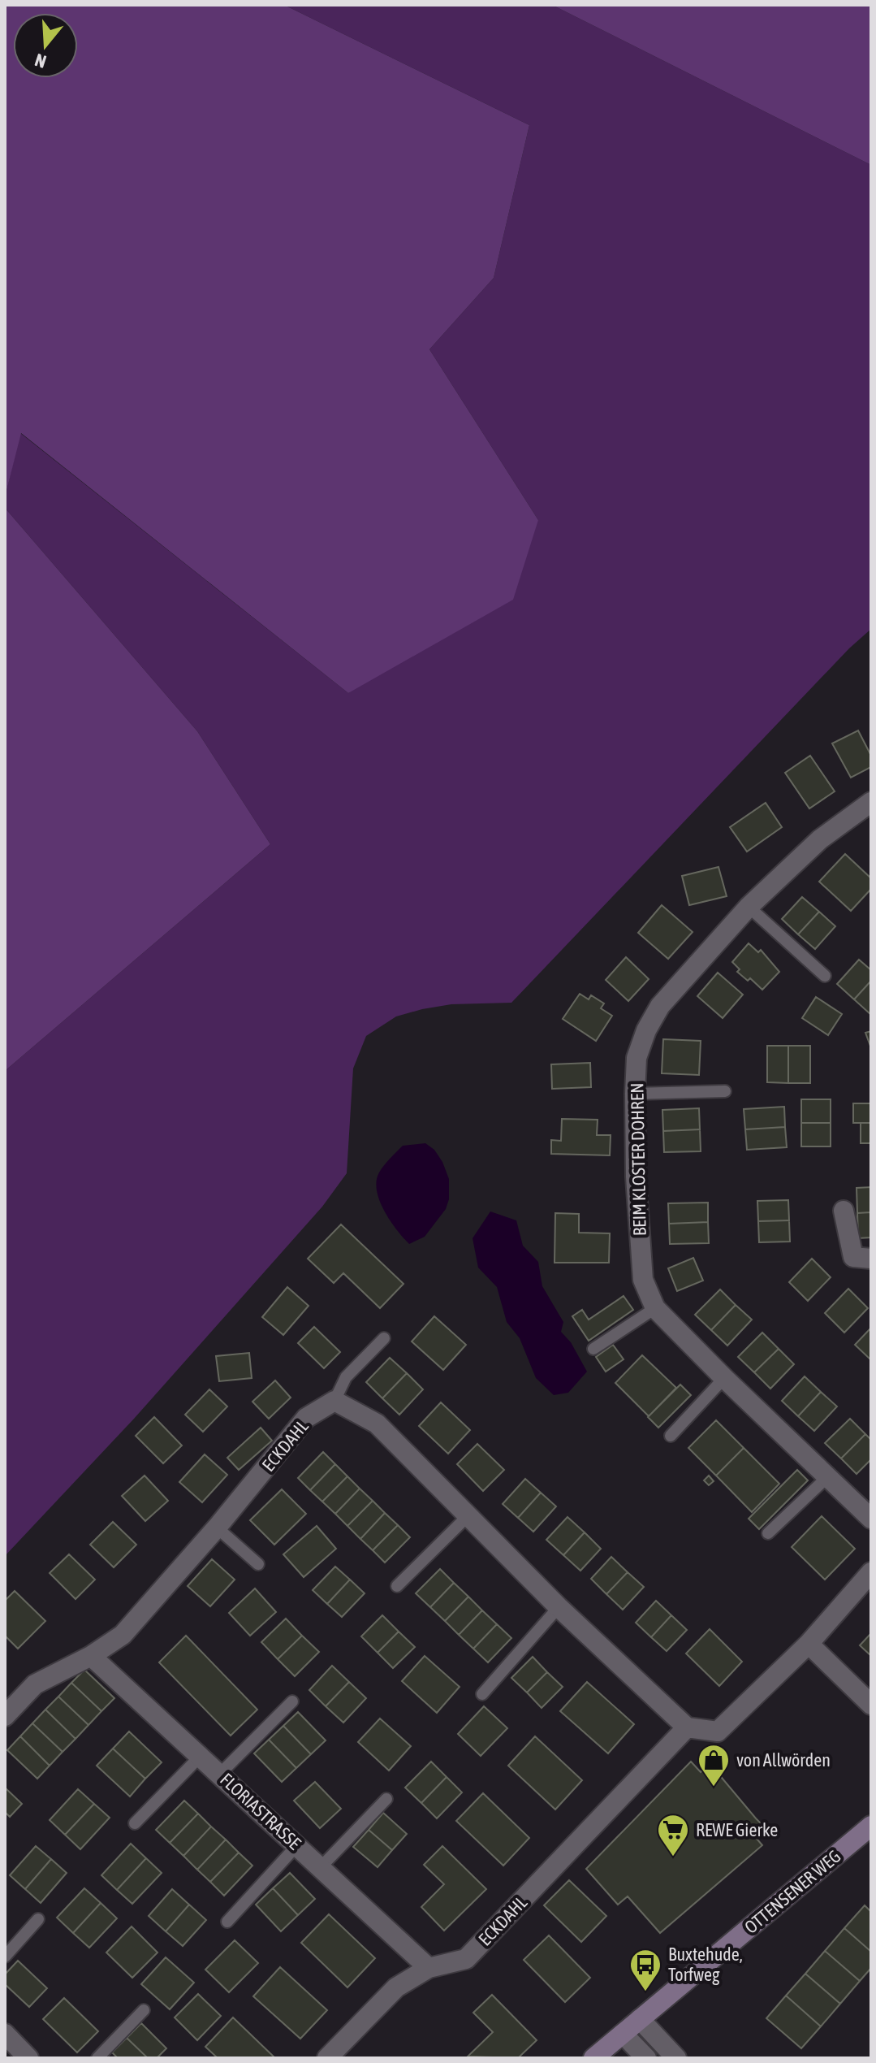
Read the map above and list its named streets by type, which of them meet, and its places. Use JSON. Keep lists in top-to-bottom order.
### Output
{
  "streets": {
    "street": [
      "BEIM KLOSTER DOHREN",
      "ECKDAHL",
      "FLORIASTRASSE",
      "OTTENSENER WEG"
    ]
  },
  "crossings": [
    ["ECKDAHL", "FLORIASTRASSE"]
  ],
  "places": {
    "shop": ["von Allwörden"],
    "supermarket": ["REWE Gierke"],
    "bus stop": ["Buxtehude, Torfweg"]
  },
  "north": "bottom"
}
